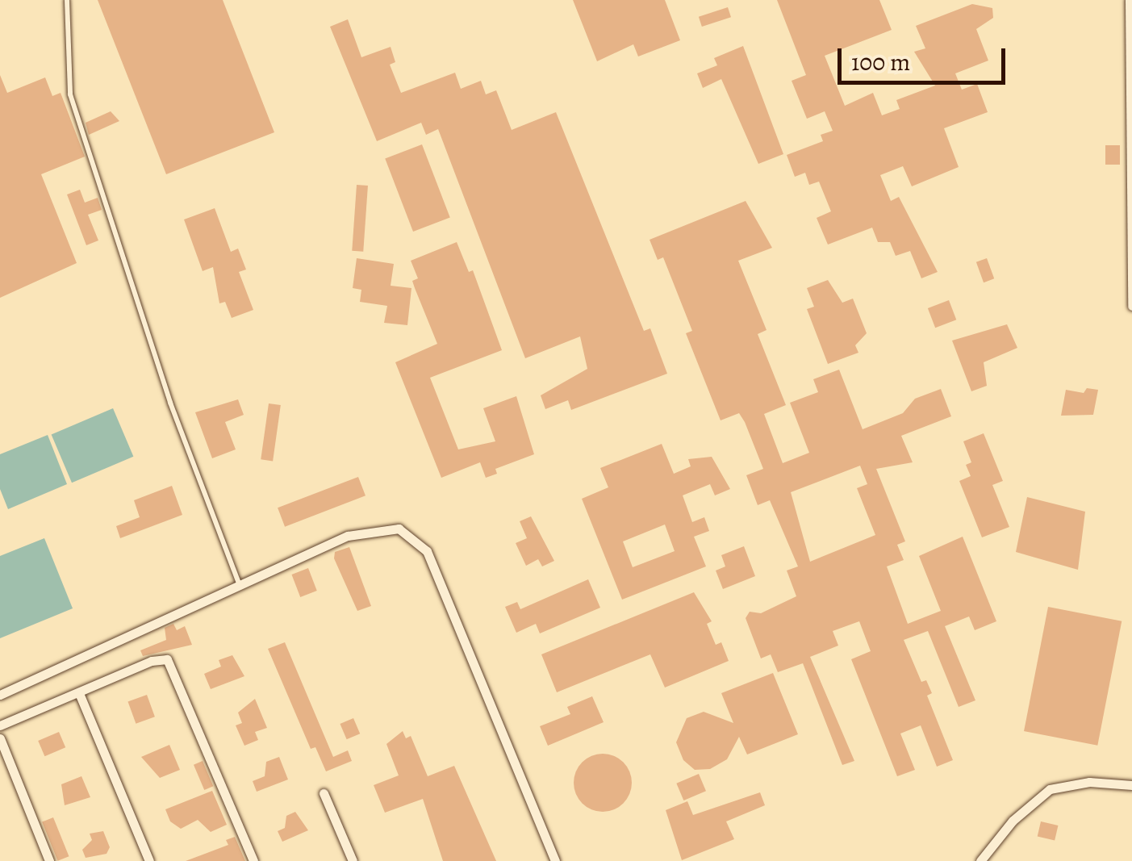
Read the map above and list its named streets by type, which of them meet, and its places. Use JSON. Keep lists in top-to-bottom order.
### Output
{
  "scale_bar": "100 m"
}
